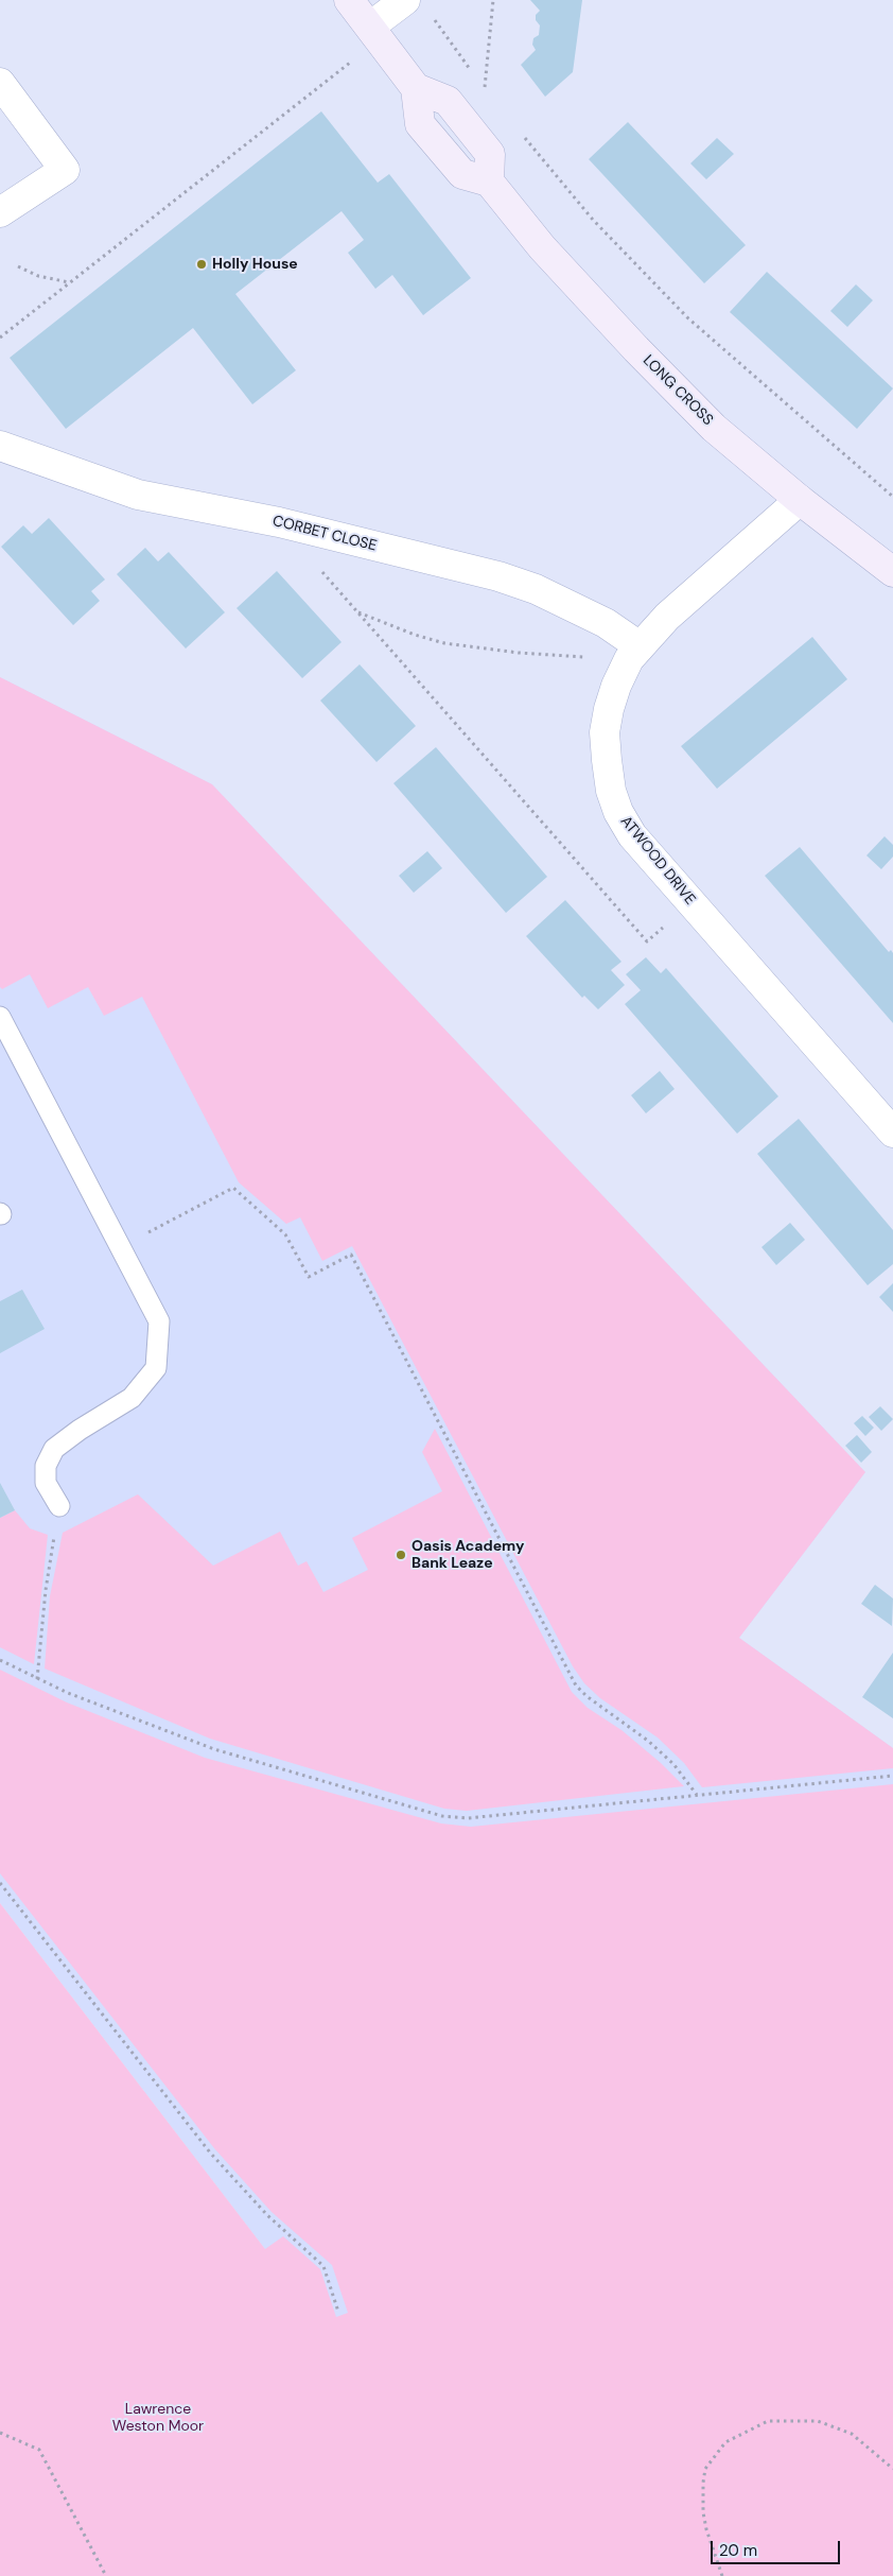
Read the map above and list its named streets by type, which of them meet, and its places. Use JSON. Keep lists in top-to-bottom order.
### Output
{
  "streets": {
    "street": ["LONG CROSS", "CORBET CLOSE", "ATWOOD DRIVE"]
  },
  "crossings": [
    ["LONG CROSS", "ATWOOD DRIVE"],
    ["CORBET CLOSE", "ATWOOD DRIVE"]
  ],
  "parks": ["Lawrence Weston Moor"],
  "places": ["Holly House", "Oasis Academy Bank Leaze"],
  "scale_bar": "20 m"
}
